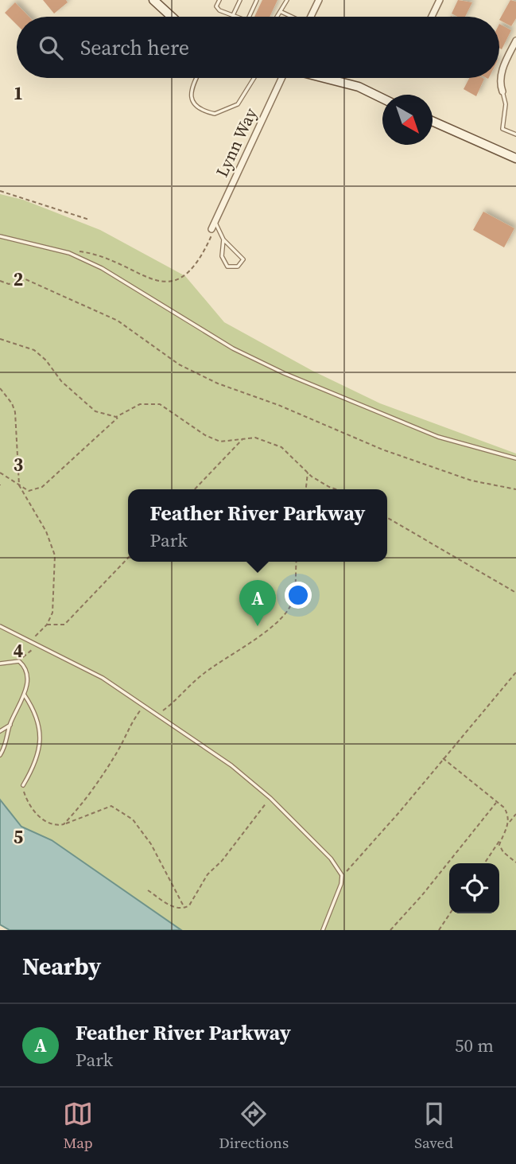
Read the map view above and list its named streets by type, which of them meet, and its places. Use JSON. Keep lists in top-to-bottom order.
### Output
{
  "streets": {
    "street": ["Lynn Way"]
  },
  "north": "bottom right",
  "page": {
    "search": "Search here",
    "popup": ["Feather River Parkway", "Park"],
    "pins": "A",
    "heading": "Nearby",
    "list": [
      {
        "mark": "A",
        "name": "Feather River Parkway",
        "note": "Park",
        "value": "50 m"
      }
    ],
    "nav": ["Map", "Directions", "Saved"]
  },
  "grid": {
    "rows": [
      "1",
      "2",
      "3",
      "4",
      "5"
    ]
  }
}
